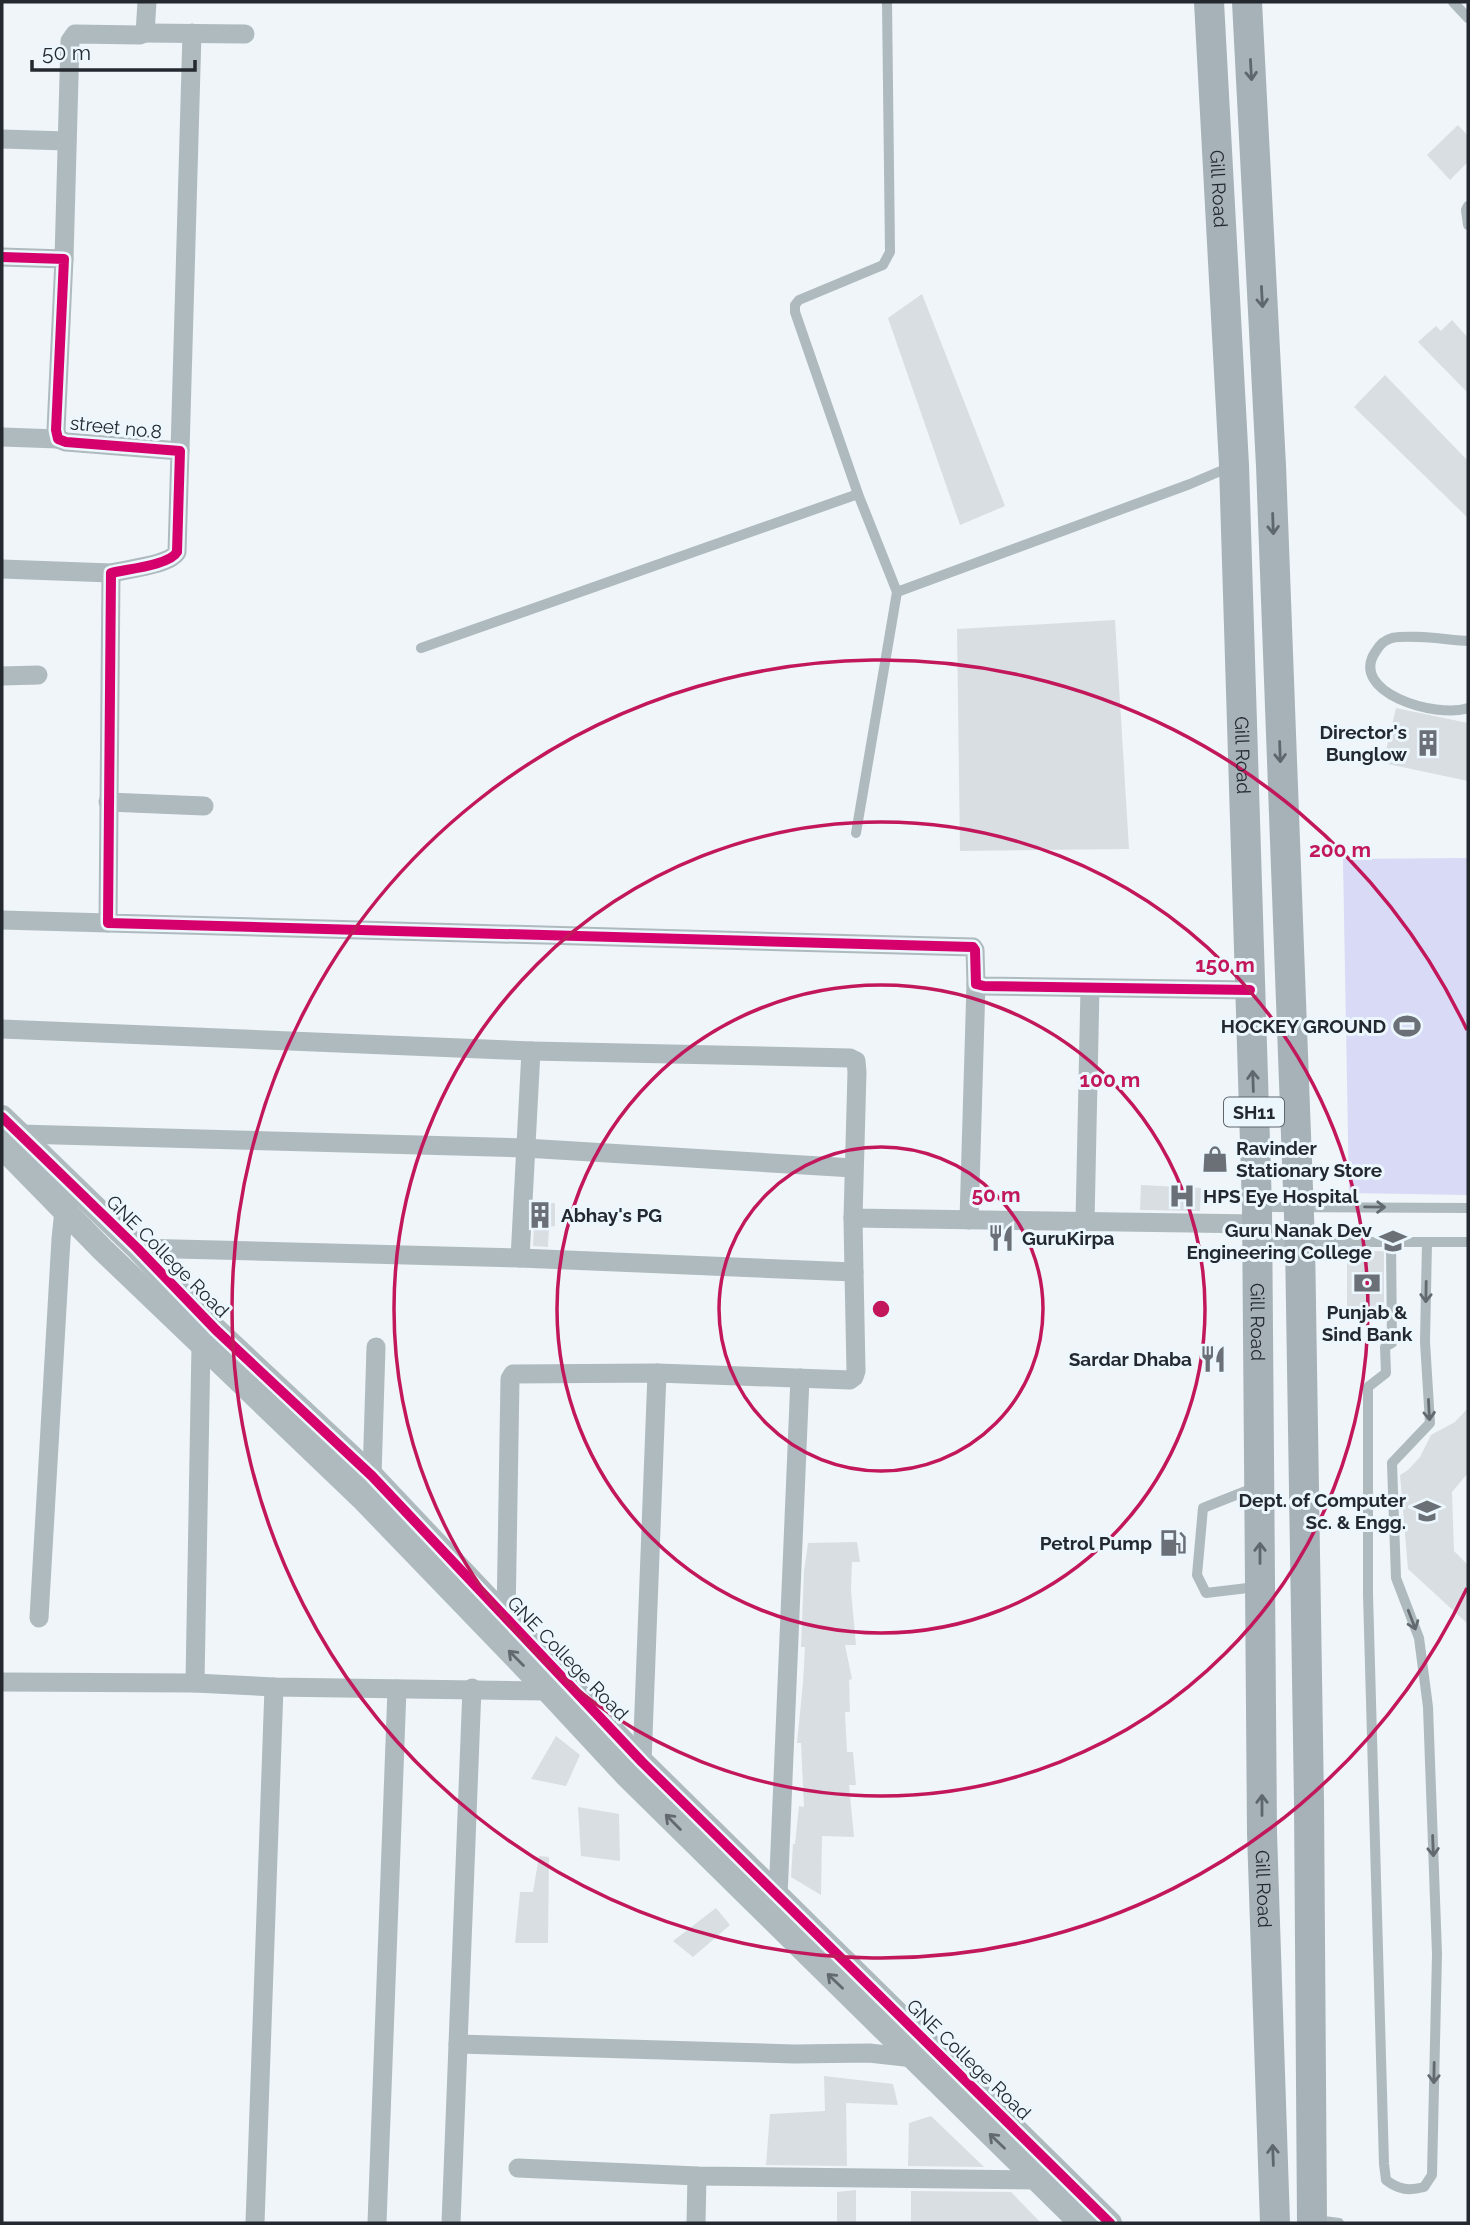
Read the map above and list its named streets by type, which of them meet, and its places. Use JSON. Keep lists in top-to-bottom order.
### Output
{
  "streets": {
    "main road": ["Gill Road", "SH11"],
    "street": ["street no.8", "GNE College Road"]
  },
  "places": {
    "building": ["Director's Bunglow", "Abhay's PG"],
    "sports": ["HOCKEY GROUND"],
    "shop": ["Ravinder Stationary Store"],
    "hospital": ["HPS Eye Hospital"],
    "restaurant": ["GuruKirpa", "Sardar Dhaba"],
    "school or university": ["Guru Nanak Dev Engineering College", "Dept. of Computer Sc. & Engg."],
    "bank": ["Punjab & Sind Bank"],
    "fuel station": ["Petrol Pump"]
  },
  "scale_bar": "50 m",
  "rings": [
    "200 m",
    "150 m",
    "100 m",
    "50 m"
  ]
}
